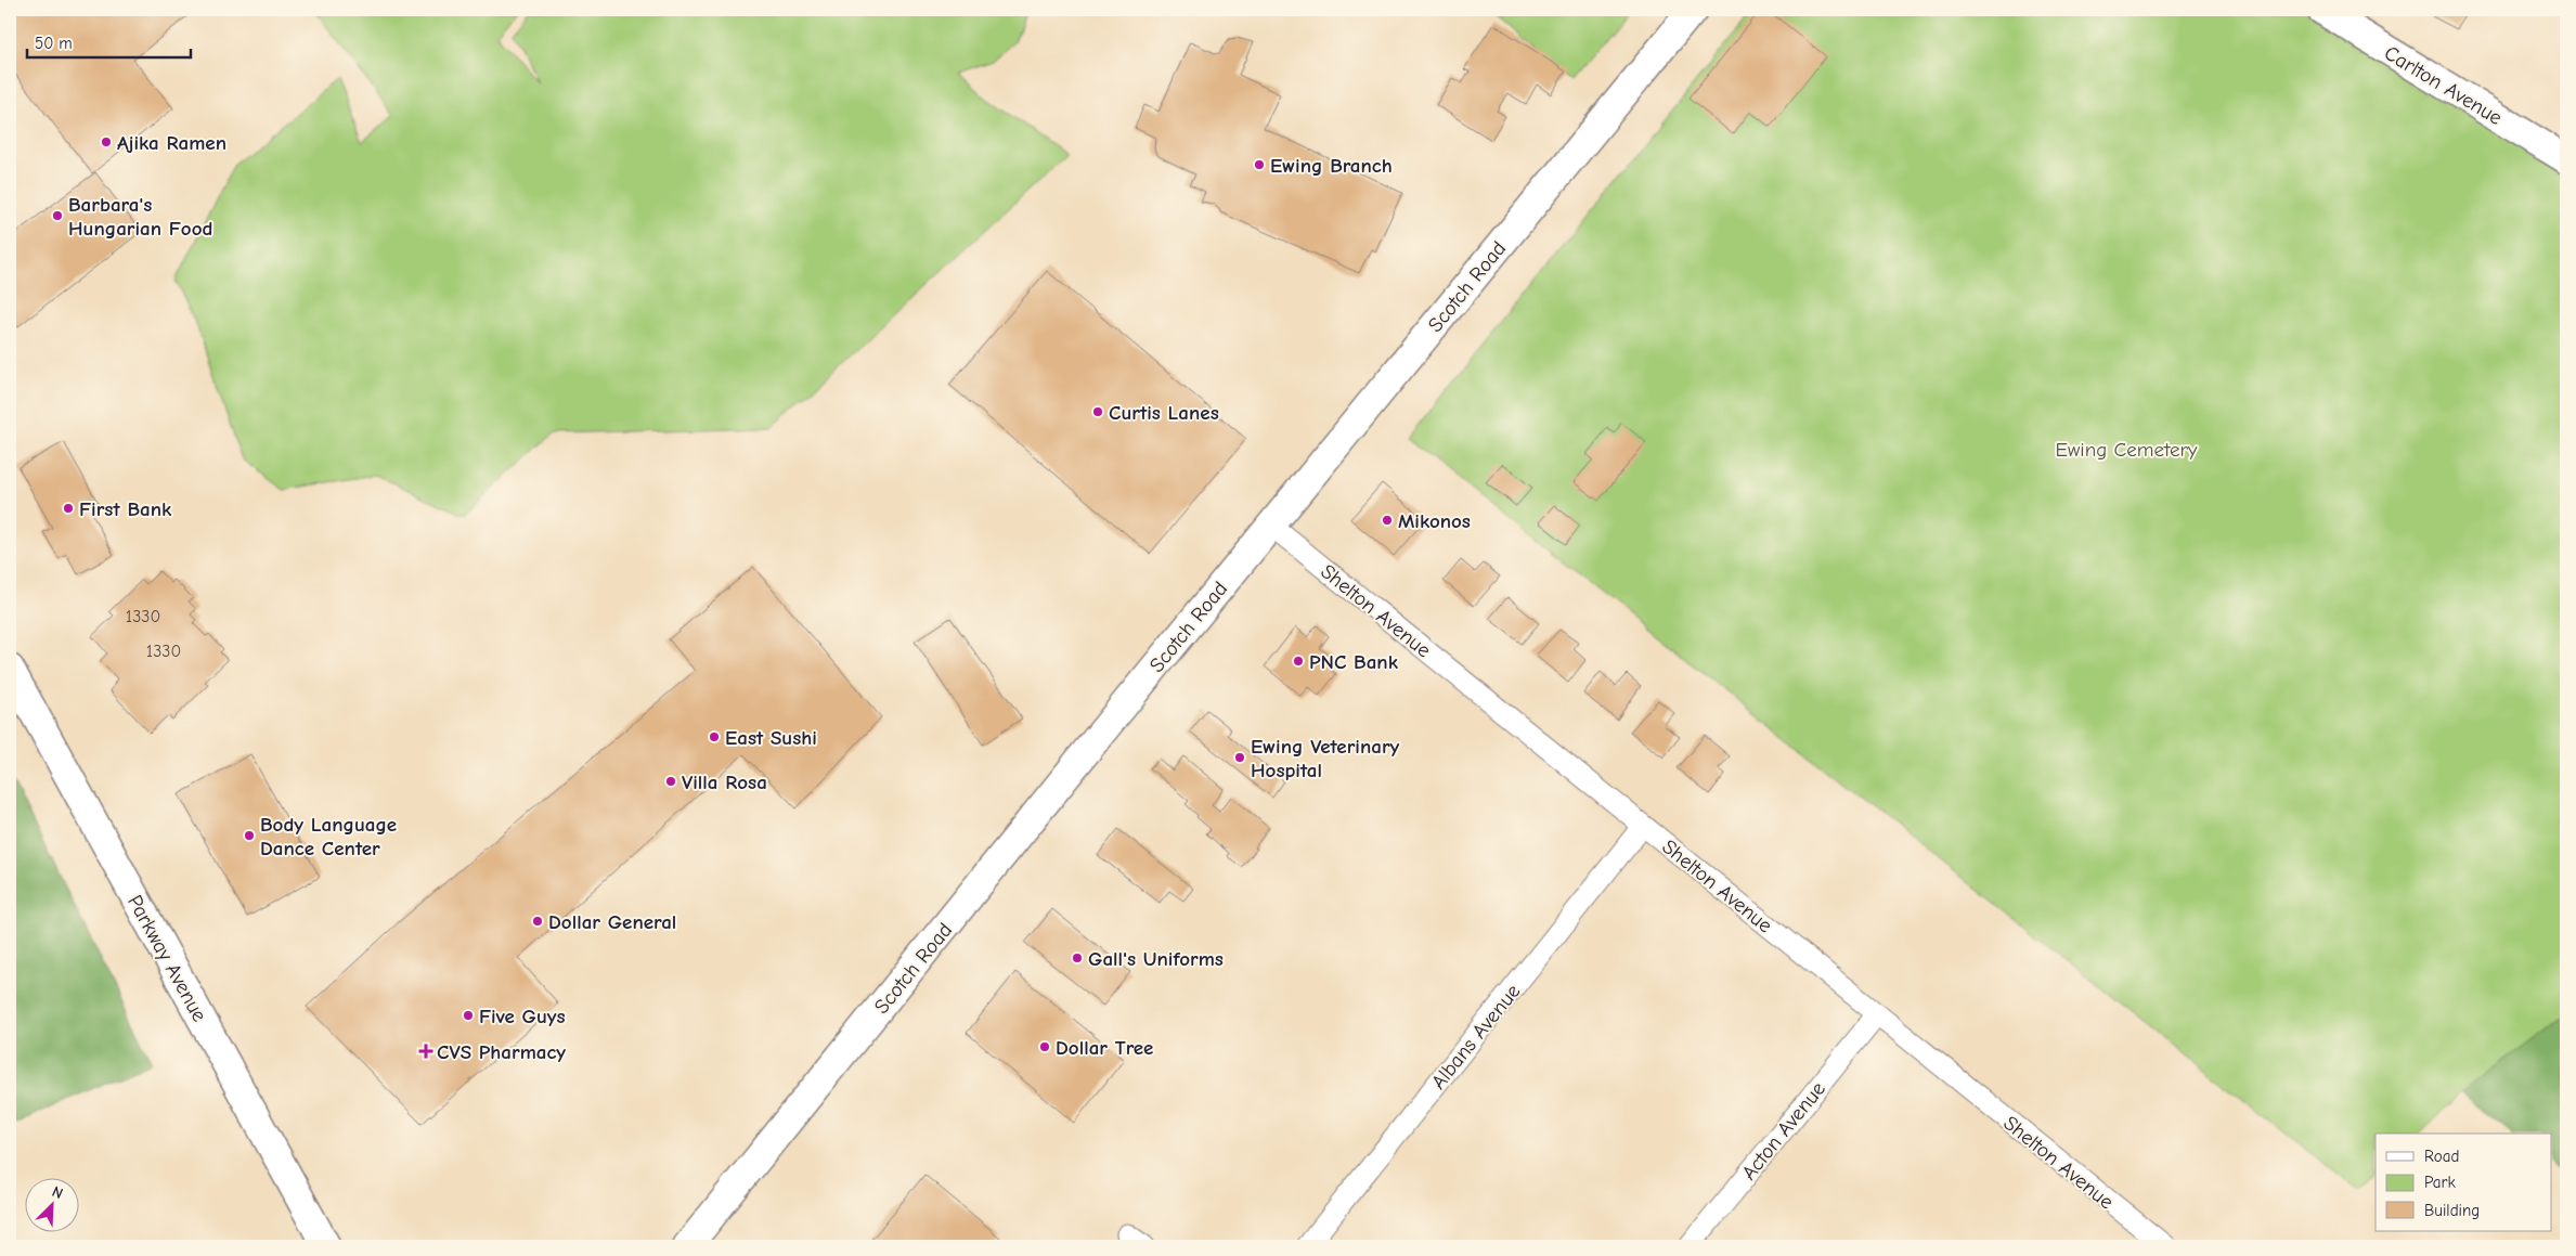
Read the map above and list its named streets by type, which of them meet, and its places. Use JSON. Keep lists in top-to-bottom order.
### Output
{
  "streets": {
    "main road": ["Carlton Avenue", "Scotch Road", "Parkway Avenue"],
    "street": ["Shelton Avenue", "Albans Avenue", "Acton Avenue"]
  },
  "crossings": [
    ["Scotch Road", "Shelton Avenue"],
    ["Shelton Avenue", "Albans Avenue"],
    ["Shelton Avenue", "Acton Avenue"]
  ],
  "parks": ["Ewing Cemetery"],
  "places": {
    "other": [
      "Ajika Ramen",
      "Ewing Branch",
      "Barbara's Hungarian Food",
      "Curtis Lanes",
      "First Bank",
      "Mikonos",
      "PNC Bank",
      "East Sushi",
      "Ewing Veterinary Hospital",
      "Villa Rosa",
      "Body Language Dance Center",
      "Dollar General",
      "Gall's Uniforms",
      "Five Guys",
      "Dollar Tree"
    ],
    "health": ["CVS Pharmacy"]
  },
  "house_numbers": ["1330", "1330"],
  "legend": ["Road", "Park", "Building"],
  "scale_bar": "50 m",
  "north": "top right"
}
